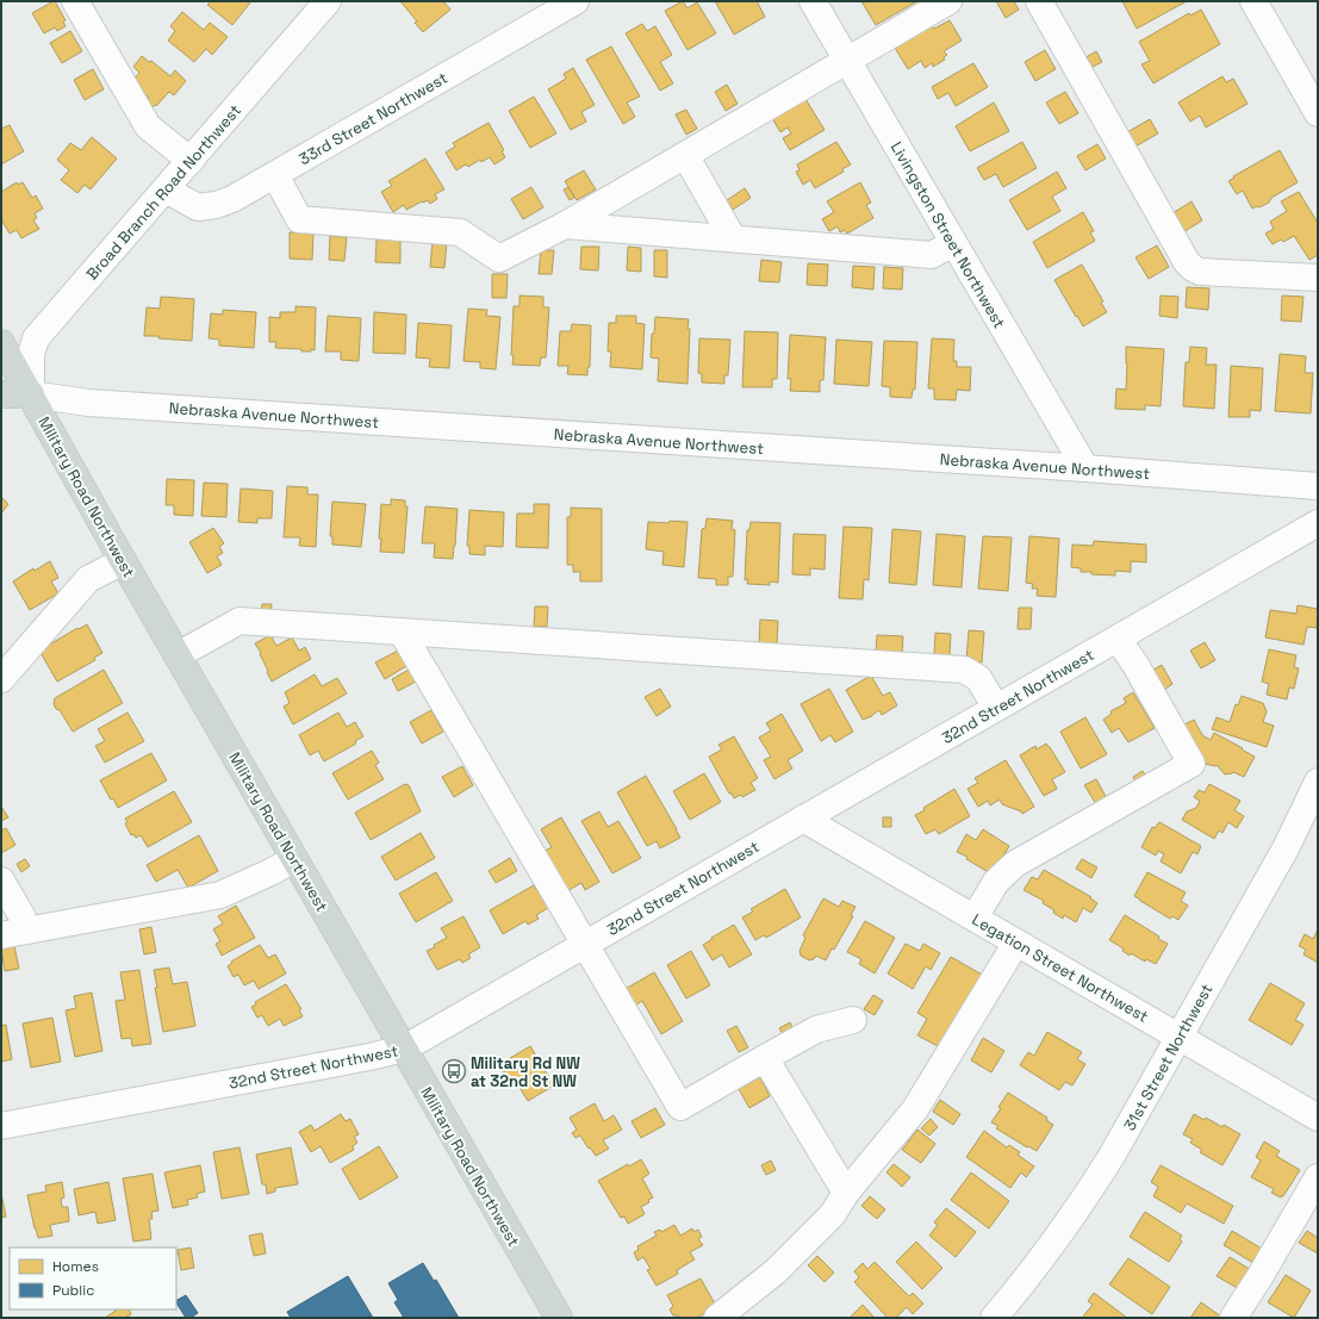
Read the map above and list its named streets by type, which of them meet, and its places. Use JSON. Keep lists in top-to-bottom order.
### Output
{
  "streets": {
    "main road": ["Nebraska Avenue Northwest", "Military Road Northwest"],
    "street": [
      "33rd Street Northwest",
      "Broad Branch Road Northwest",
      "Livingston Street Northwest",
      "32nd Street Northwest",
      "Legation Street Northwest",
      "31st Street Northwest"
    ]
  },
  "crossings": [
    ["33rd Street Northwest", "Broad Branch Road Northwest"],
    ["Broad Branch Road Northwest", "Nebraska Avenue Northwest"],
    ["Broad Branch Road Northwest", "Military Road Northwest"],
    ["Livingston Street Northwest", "Nebraska Avenue Northwest"],
    ["Nebraska Avenue Northwest", "Military Road Northwest"],
    ["Military Road Northwest", "32nd Street Northwest"],
    ["32nd Street Northwest", "Legation Street Northwest"],
    ["Legation Street Northwest", "31st Street Northwest"]
  ],
  "places": {
    "bus stop": ["Military Rd NW at 32nd St NW"]
  },
  "legend": ["Homes", "Public"]
}
